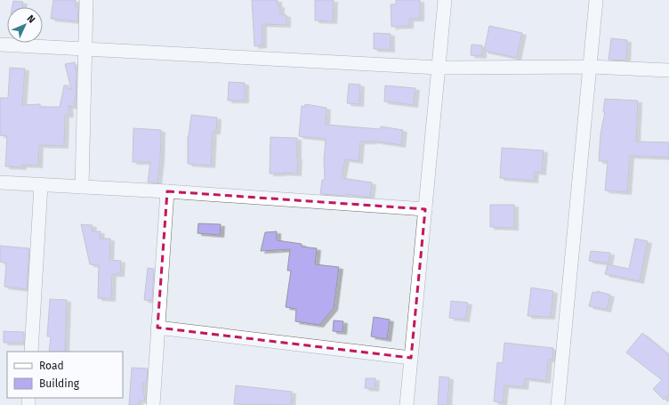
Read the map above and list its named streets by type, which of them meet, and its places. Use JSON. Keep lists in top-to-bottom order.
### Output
{
  "legend": ["Road", "Building"],
  "north": "top right"
}
